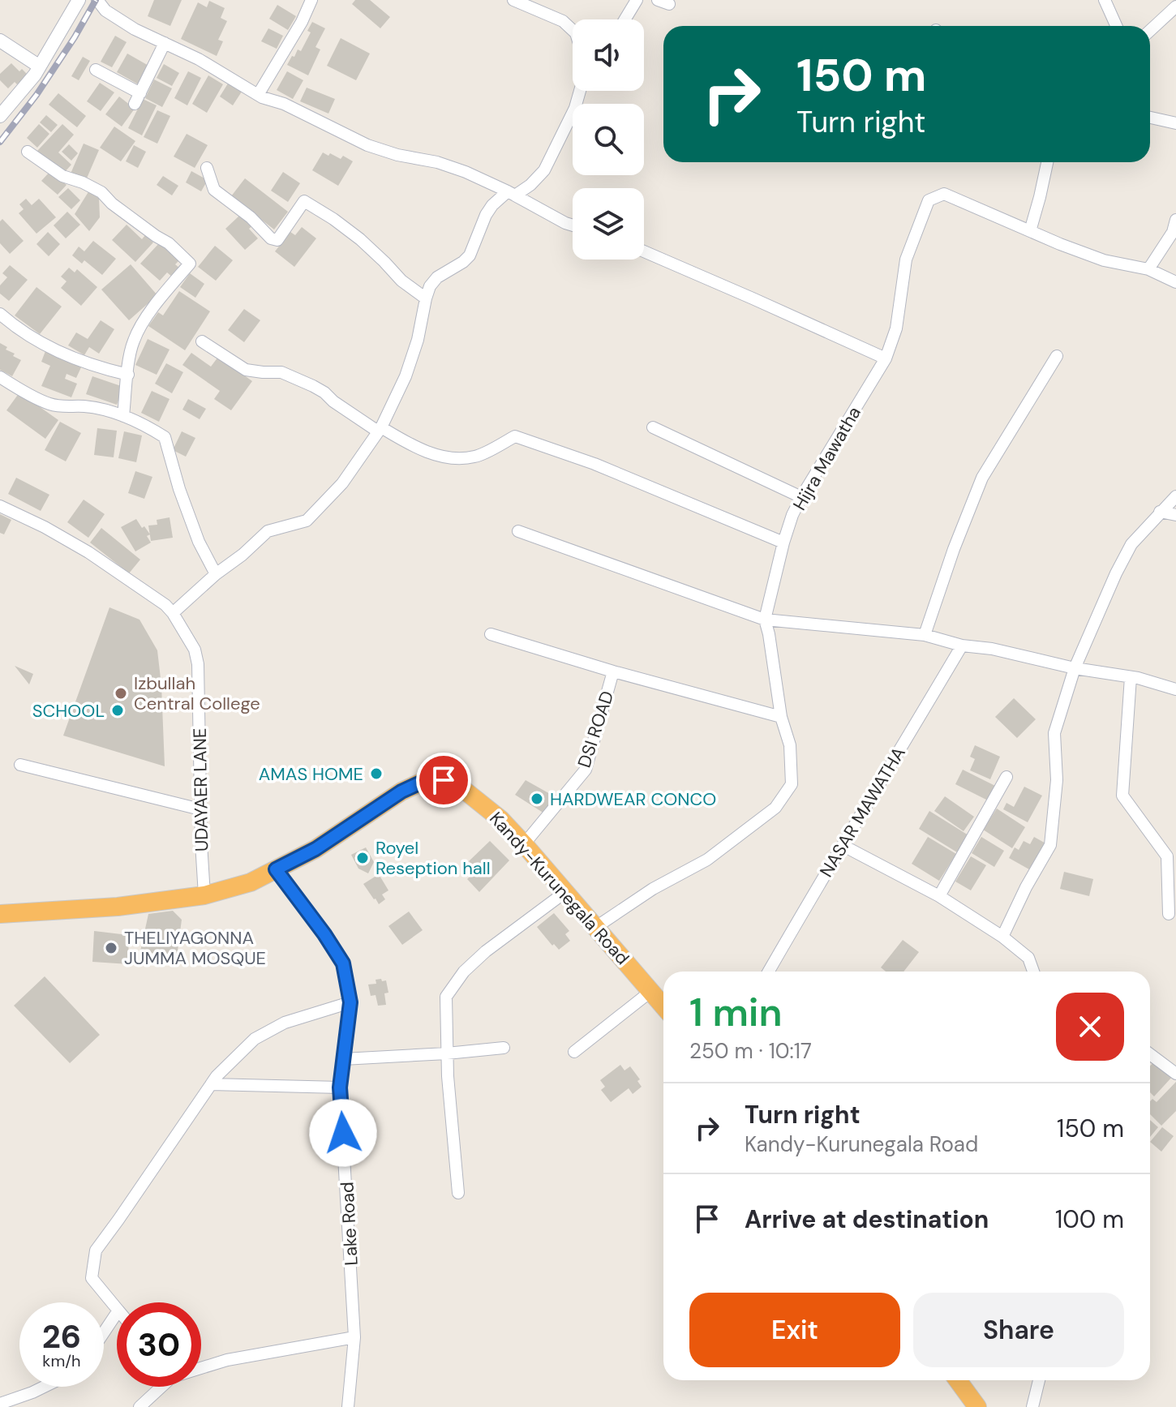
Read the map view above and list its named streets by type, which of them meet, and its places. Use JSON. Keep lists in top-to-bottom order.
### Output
{
  "streets": {
    "highway": ["Kandy-Kurunegala Road"],
    "street": [
      "Hijra Mawatha",
      "DSI ROAD",
      "UDAYAER LANE",
      "NASAR MAWATHA",
      "Lake Road"
    ]
  },
  "crossings": [
    ["Hijra Mawatha", "Kandy-Kurunegala Road"],
    ["DSI ROAD", "Kandy-Kurunegala Road"],
    ["UDAYAER LANE", "Kandy-Kurunegala Road"],
    ["Kandy-Kurunegala Road", "Lake Road"]
  ],
  "places": [
    "Izbullah Central College",
    "SCHOOL",
    "AMAS HOME",
    "HARDWEAR CONCO",
    "Royel Reseption hall",
    "THELIYAGONNA JUMMA MOSQUE"
  ],
  "page": {
    "turn": ["150 m", "Turn right"],
    "heading": ["1 min", "250 m · 10:17"],
    "list": [
      {
        "name": "Turn right",
        "note": "Kandy-Kurunegala Road",
        "value": "150 m"
      },
      {
        "name": "Arrive at destination",
        "value": "100 m"
      }
    ],
    "buttons": ["Exit", "Share"],
    "speed": "26 km/h",
    "limit": "30"
  }
}
